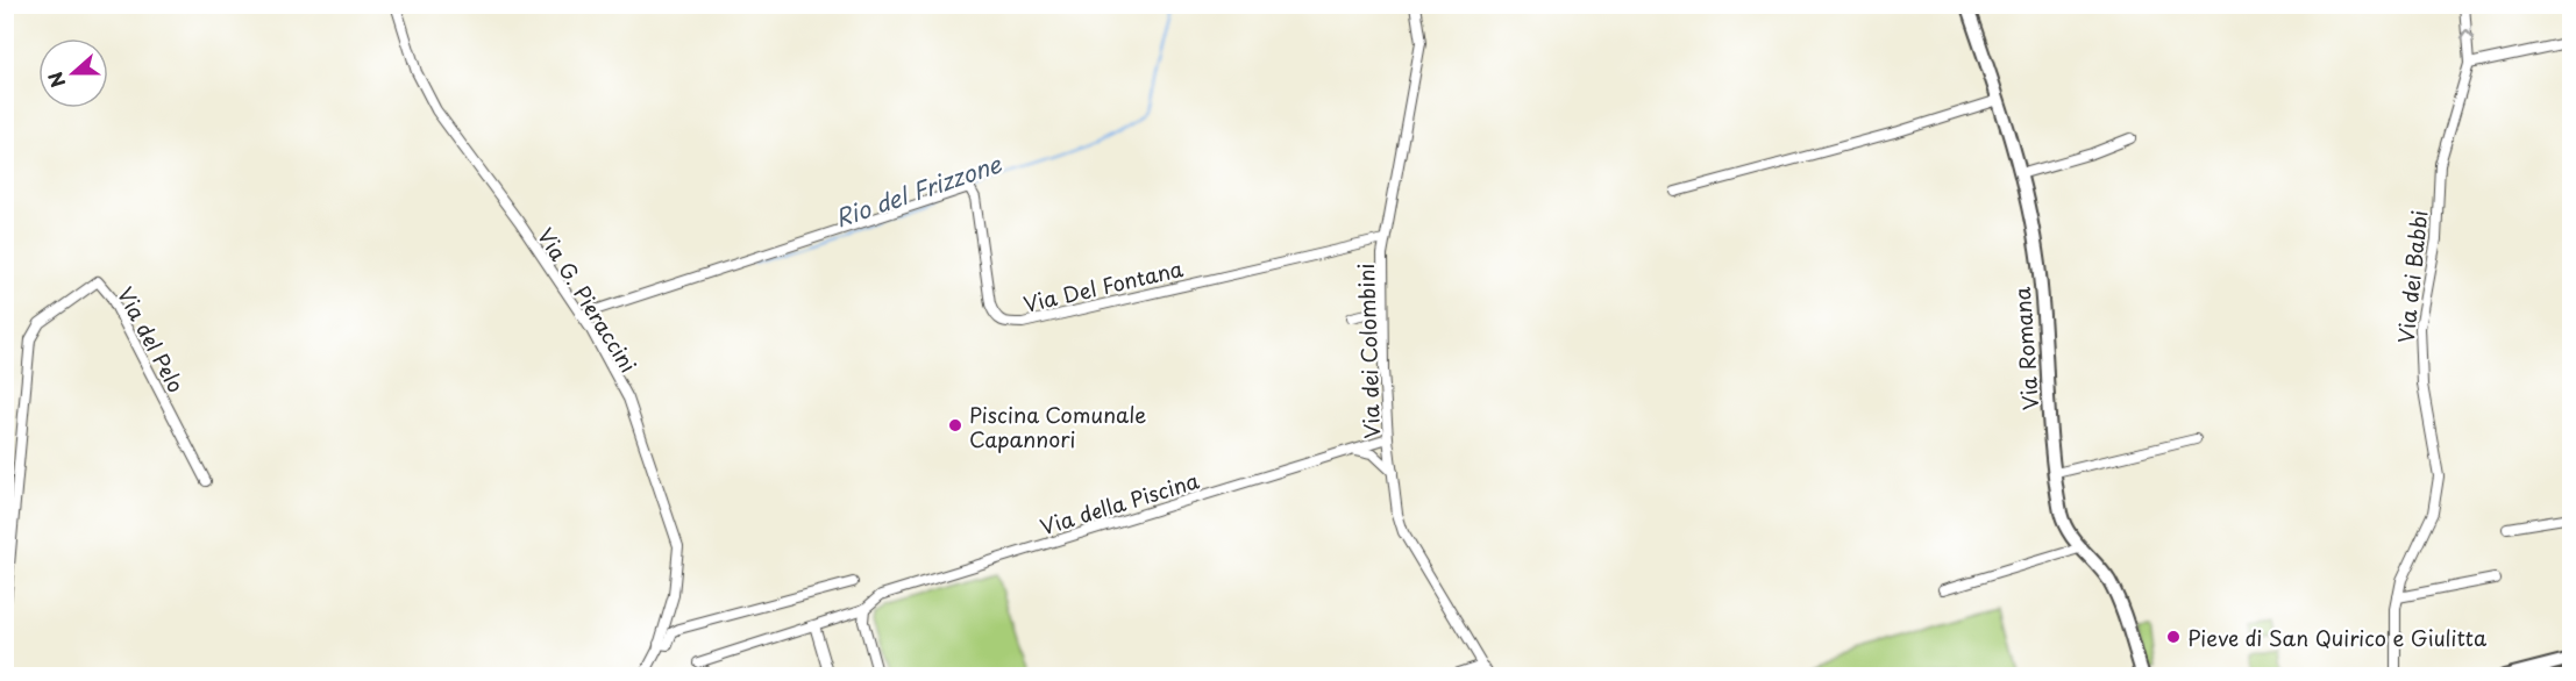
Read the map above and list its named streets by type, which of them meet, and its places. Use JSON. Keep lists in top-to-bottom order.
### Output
{
  "streets": {
    "street": [
      "Via dei Babbi",
      "Via Del Fontana",
      "Via G. Pieraccini",
      "Via del Pelo",
      "Via Romana",
      "Via dei Colombini",
      "Via della Piscina"
    ]
  },
  "crossings": [
    ["Via Del Fontana", "Via G. Pieraccini"],
    ["Via Del Fontana", "Via dei Colombini"],
    ["Via dei Colombini", "Via della Piscina"]
  ],
  "water": ["Rio del Frizzone"],
  "places": ["Piscina Comunale Capannori", "Pieve di San Quirico e Giulitta"],
  "north": "left"
}
